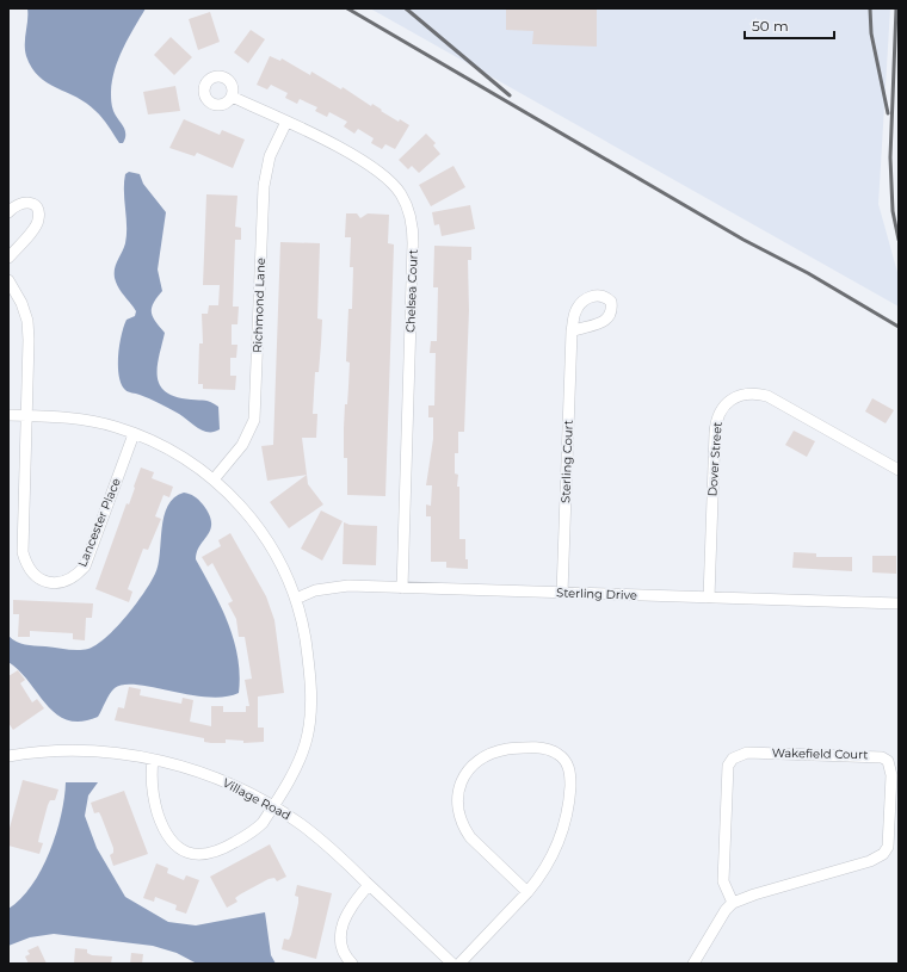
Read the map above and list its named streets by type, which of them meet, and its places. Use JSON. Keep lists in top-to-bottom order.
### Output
{
  "streets": {
    "street": [
      "Chelsea Court",
      "Richmond Lane",
      "Dover Street",
      "Sterling Court",
      "Lancester Place",
      "Sterling Drive",
      "Wakefield Court",
      "Village Road"
    ]
  },
  "crossings": [
    ["Chelsea Court", "Richmond Lane"],
    ["Chelsea Court", "Sterling Drive"],
    ["Dover Street", "Sterling Drive"],
    ["Sterling Court", "Sterling Drive"]
  ],
  "scale_bar": "50 m"
}
